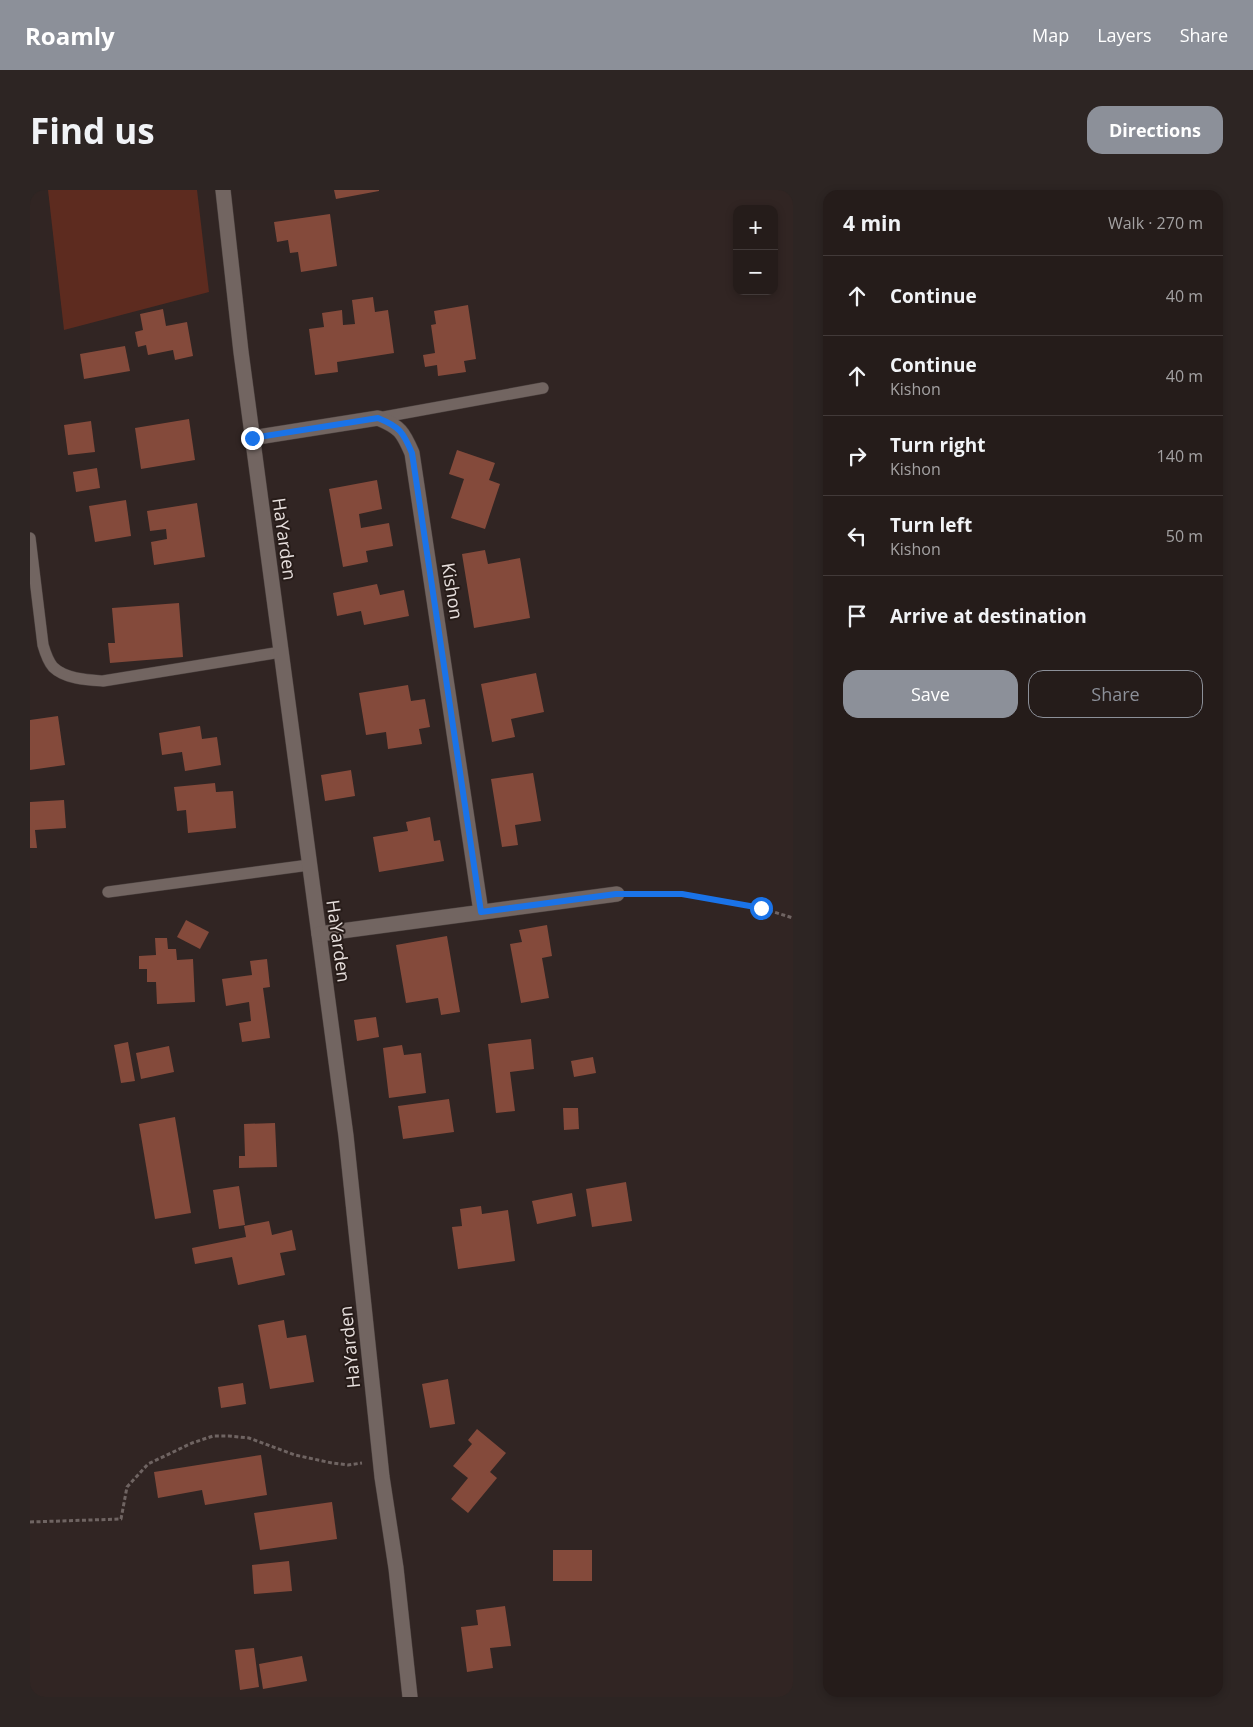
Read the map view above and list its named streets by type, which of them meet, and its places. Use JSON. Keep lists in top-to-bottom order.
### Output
{
  "streets": {
    "street": ["HaYarden", "Kishon"]
  },
  "page": {
    "header": "Roamly",
    "nav": ["Map", "Layers", "Share"],
    "buttons": [
      "Directions",
      ["Save", "Share"]
    ],
    "title": "Find us",
    "heading": ["4 min", "Walk · 270 m"],
    "map_buttons": ["+", "−"],
    "list": [
      ["Continue", "40 m"],
      ["Continue", "Kishon", "40 m"],
      ["Turn right", "Kishon", "140 m"],
      ["Turn left", "Kishon", "50 m"],
      "Arrive at destination"
    ]
  }
}
